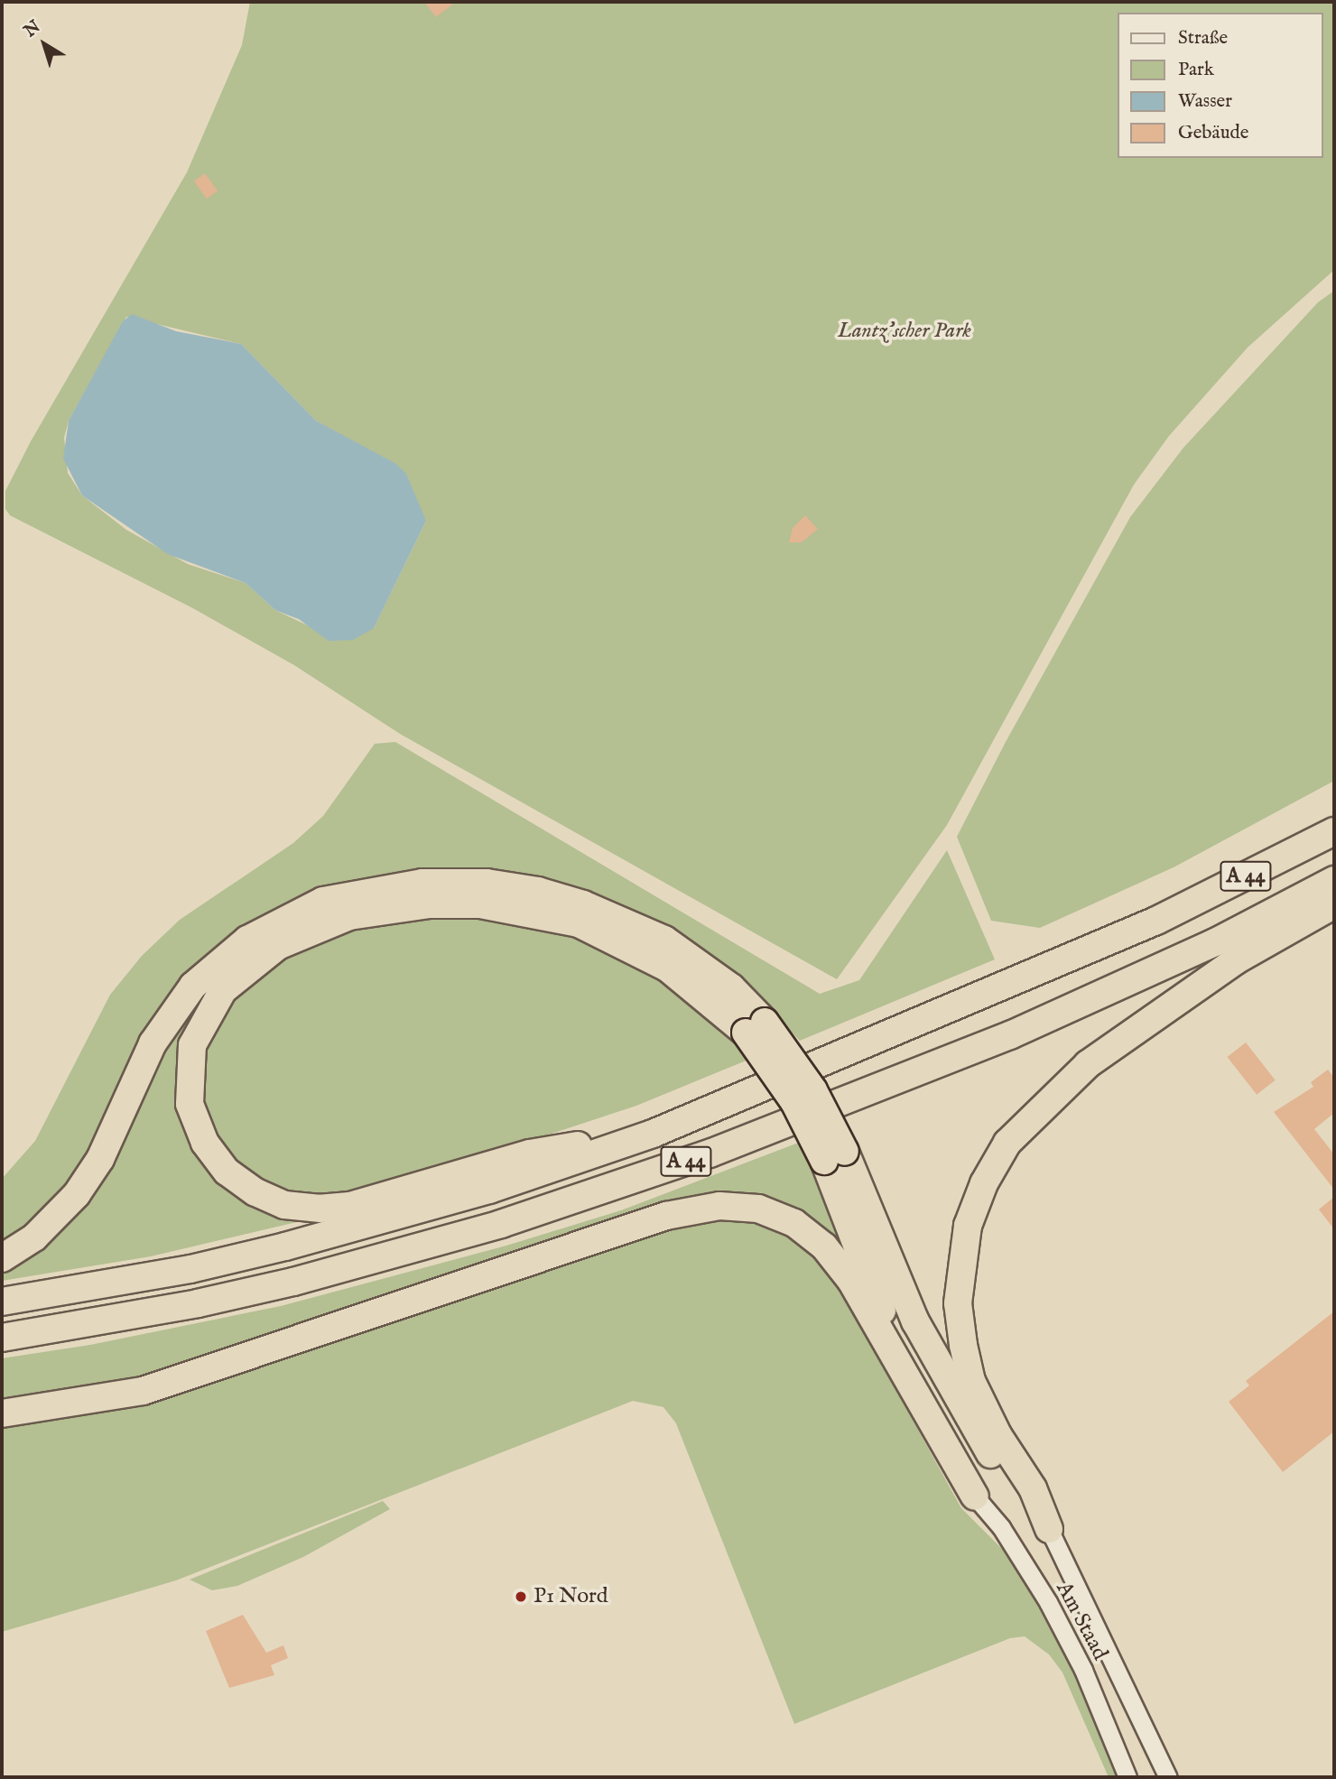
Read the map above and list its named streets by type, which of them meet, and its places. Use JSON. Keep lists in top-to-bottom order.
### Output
{
  "streets": {
    "highway": ["A 44"],
    "street": ["Am Staad"]
  },
  "parks": ["Lantz'scher Park"],
  "places": ["P1 Nord"],
  "legend": [
    "Straße",
    "Park",
    "Wasser",
    "Gebäude"
  ],
  "north": "top left"
}
